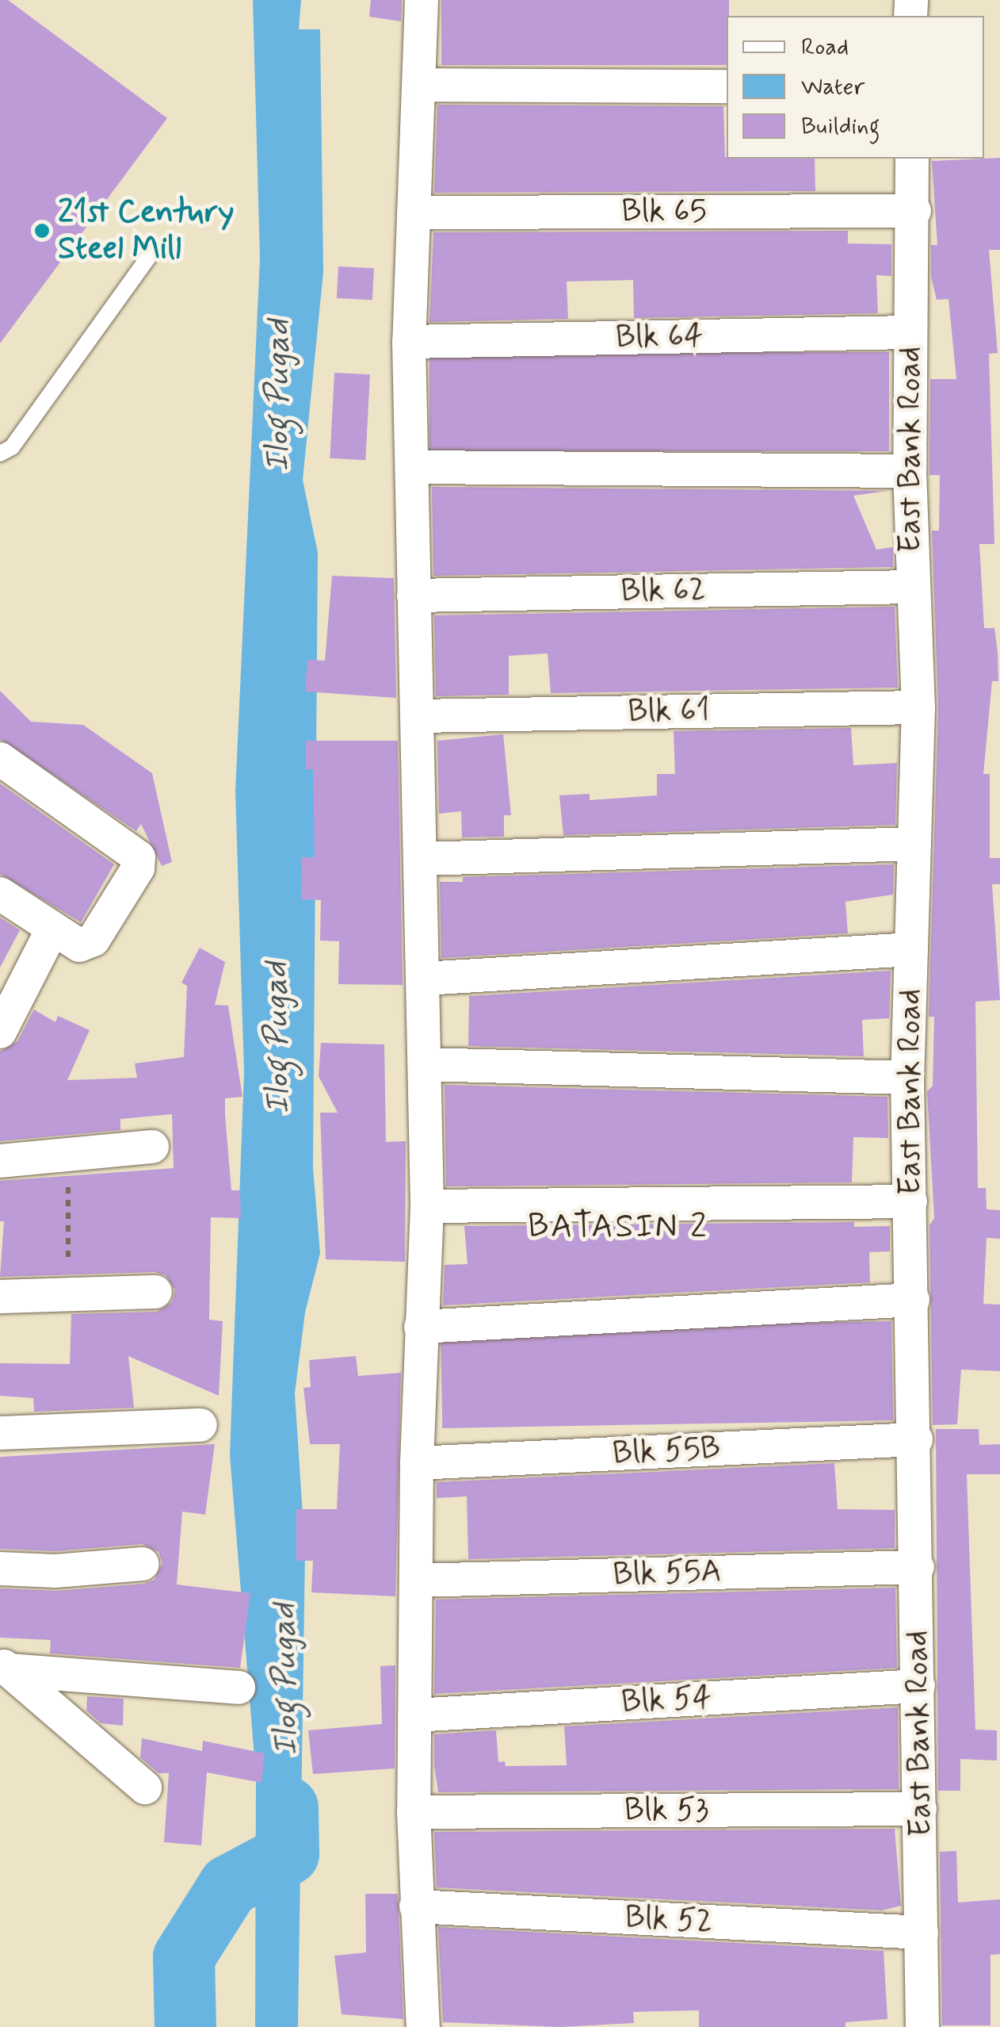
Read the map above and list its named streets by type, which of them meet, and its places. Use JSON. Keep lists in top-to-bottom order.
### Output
{
  "streets": {
    "street": [
      "Blk 65",
      "Blk 64",
      "East Bank Road",
      "Blk 62",
      "Blk 61",
      "Blk 55B",
      "Blk 55A",
      "Blk 54",
      "Blk 53",
      "Blk 52"
    ]
  },
  "crossings": [
    ["Blk 65", "East Bank Road"],
    ["Blk 64", "East Bank Road"],
    ["East Bank Road", "Blk 62"],
    ["East Bank Road", "Blk 61"],
    ["East Bank Road", "Blk 55B"],
    ["East Bank Road", "Blk 55A"],
    ["East Bank Road", "Blk 54"],
    ["East Bank Road", "Blk 53"],
    ["East Bank Road", "Blk 52"]
  ],
  "districts": ["BATASIN 2"],
  "water": ["Ilog Pugad"],
  "places": ["21st Century Steel Mill"],
  "legend": ["Road", "Water", "Building"]
}
